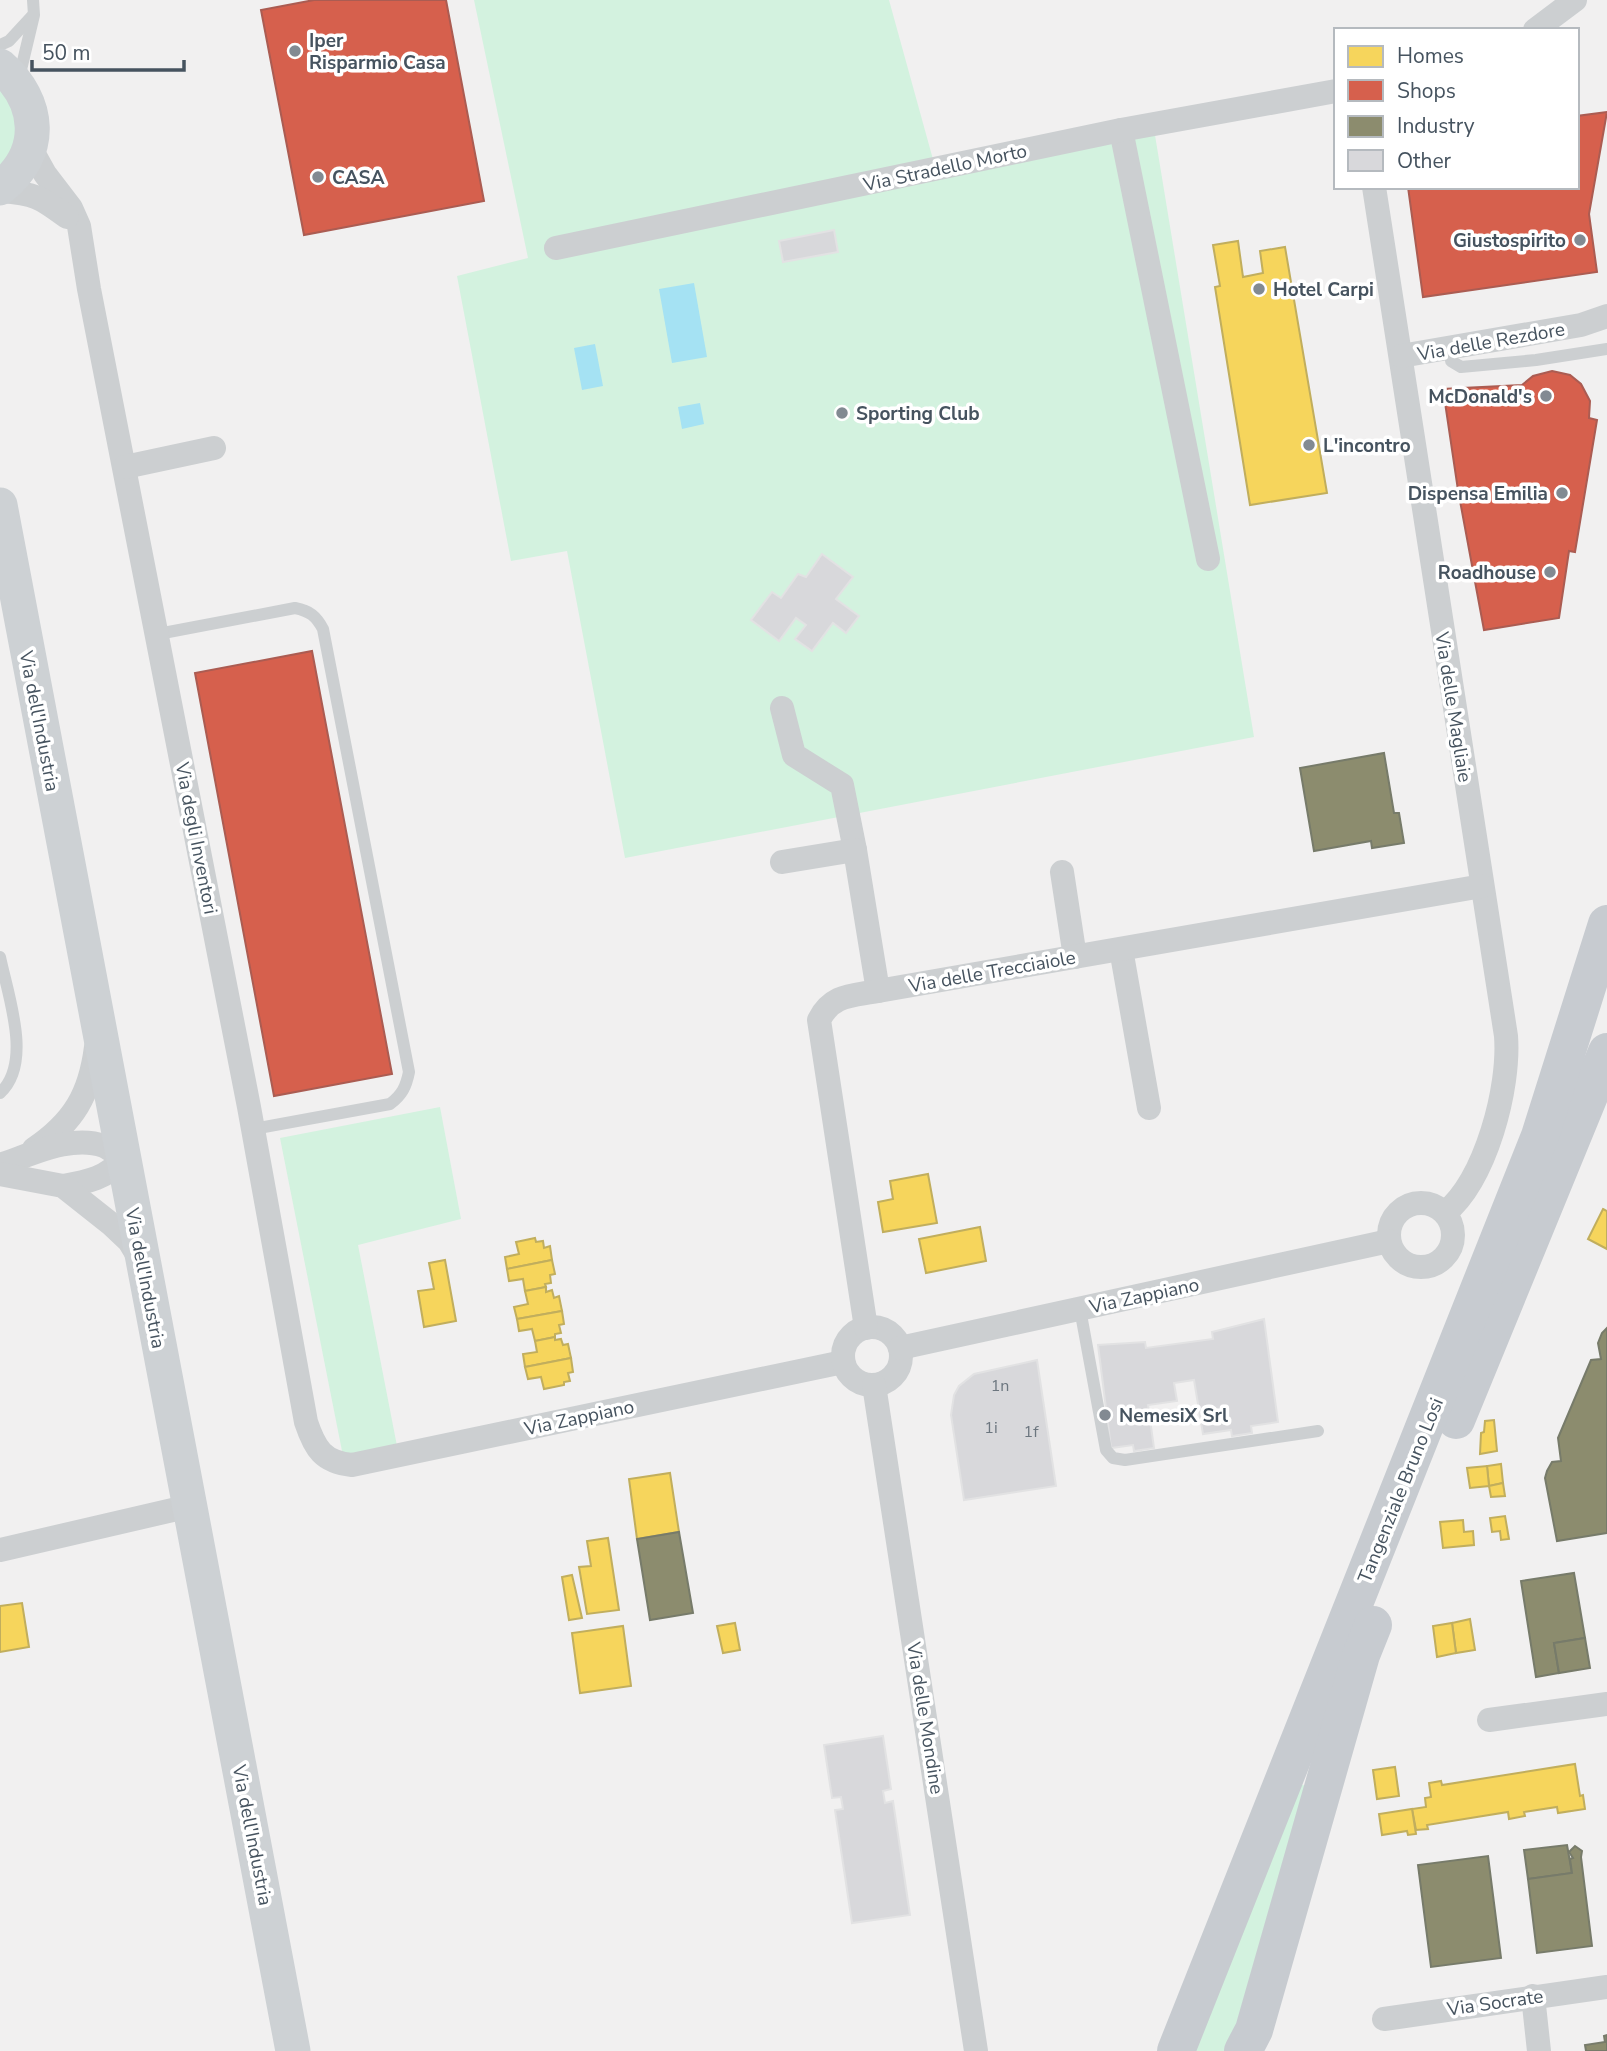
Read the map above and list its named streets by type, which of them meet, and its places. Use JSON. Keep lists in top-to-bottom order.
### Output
{
  "streets": {
    "main road": ["Tangenziale Bruno Losi"],
    "street": [
      "Via Stradello Morto",
      "Via delle Rezdore",
      "Via delle Magliaie",
      "Via dell'Industria",
      "Via degli Inventori",
      "Via delle Trecciaiole",
      "Via Zappiano",
      "Via delle Mondine",
      "Via Socrate"
    ]
  },
  "crossings": [
    ["Via delle Rezdore", "Via delle Magliaie"],
    ["Via delle Magliaie", "Via delle Trecciaiole"],
    ["Via delle Magliaie", "Via Zappiano"],
    ["Via degli Inventori", "Via Zappiano"],
    ["Via delle Trecciaiole", "Via Zappiano"],
    ["Via delle Trecciaiole", "Via delle Mondine"],
    ["Via Zappiano", "Via delle Mondine"]
  ],
  "places": [
    "Iper Risparmio Casa",
    "CASA",
    "Giustospirito",
    "Hotel Carpi",
    "McDonald's",
    "Sporting Club",
    "L'incontro",
    "Dispensa Emilia",
    "Roadhouse",
    "NemesiX Srl"
  ],
  "house_numbers": ["1n", "1i", "1f"],
  "legend": [
    "Homes",
    "Shops",
    "Industry",
    "Other"
  ],
  "scale_bar": "50 m"
}
